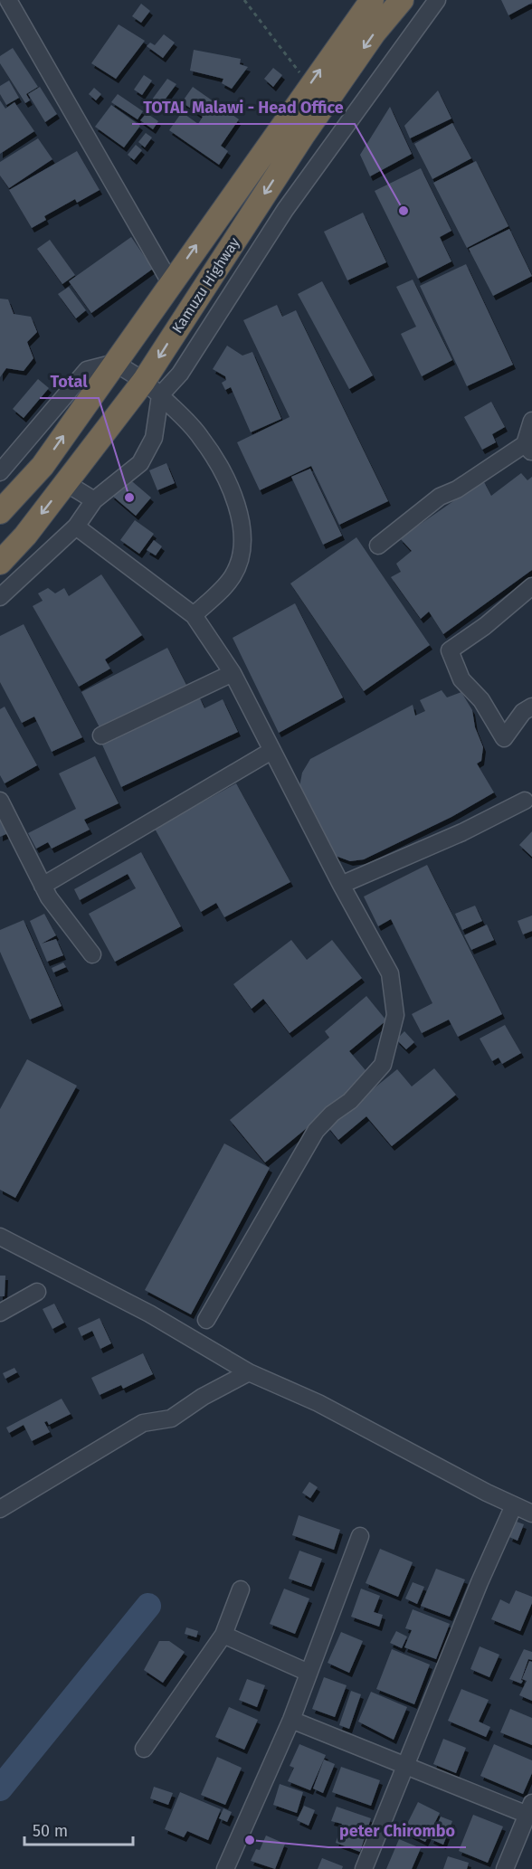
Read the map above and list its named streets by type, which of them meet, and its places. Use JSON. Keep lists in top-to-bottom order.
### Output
{
  "streets": {
    "highway": ["Kamuzu Highway"]
  },
  "places": ["TOTAL Malawi - Head Office", "Total", "peter Chirombo"],
  "scale_bar": "50 m"
}
